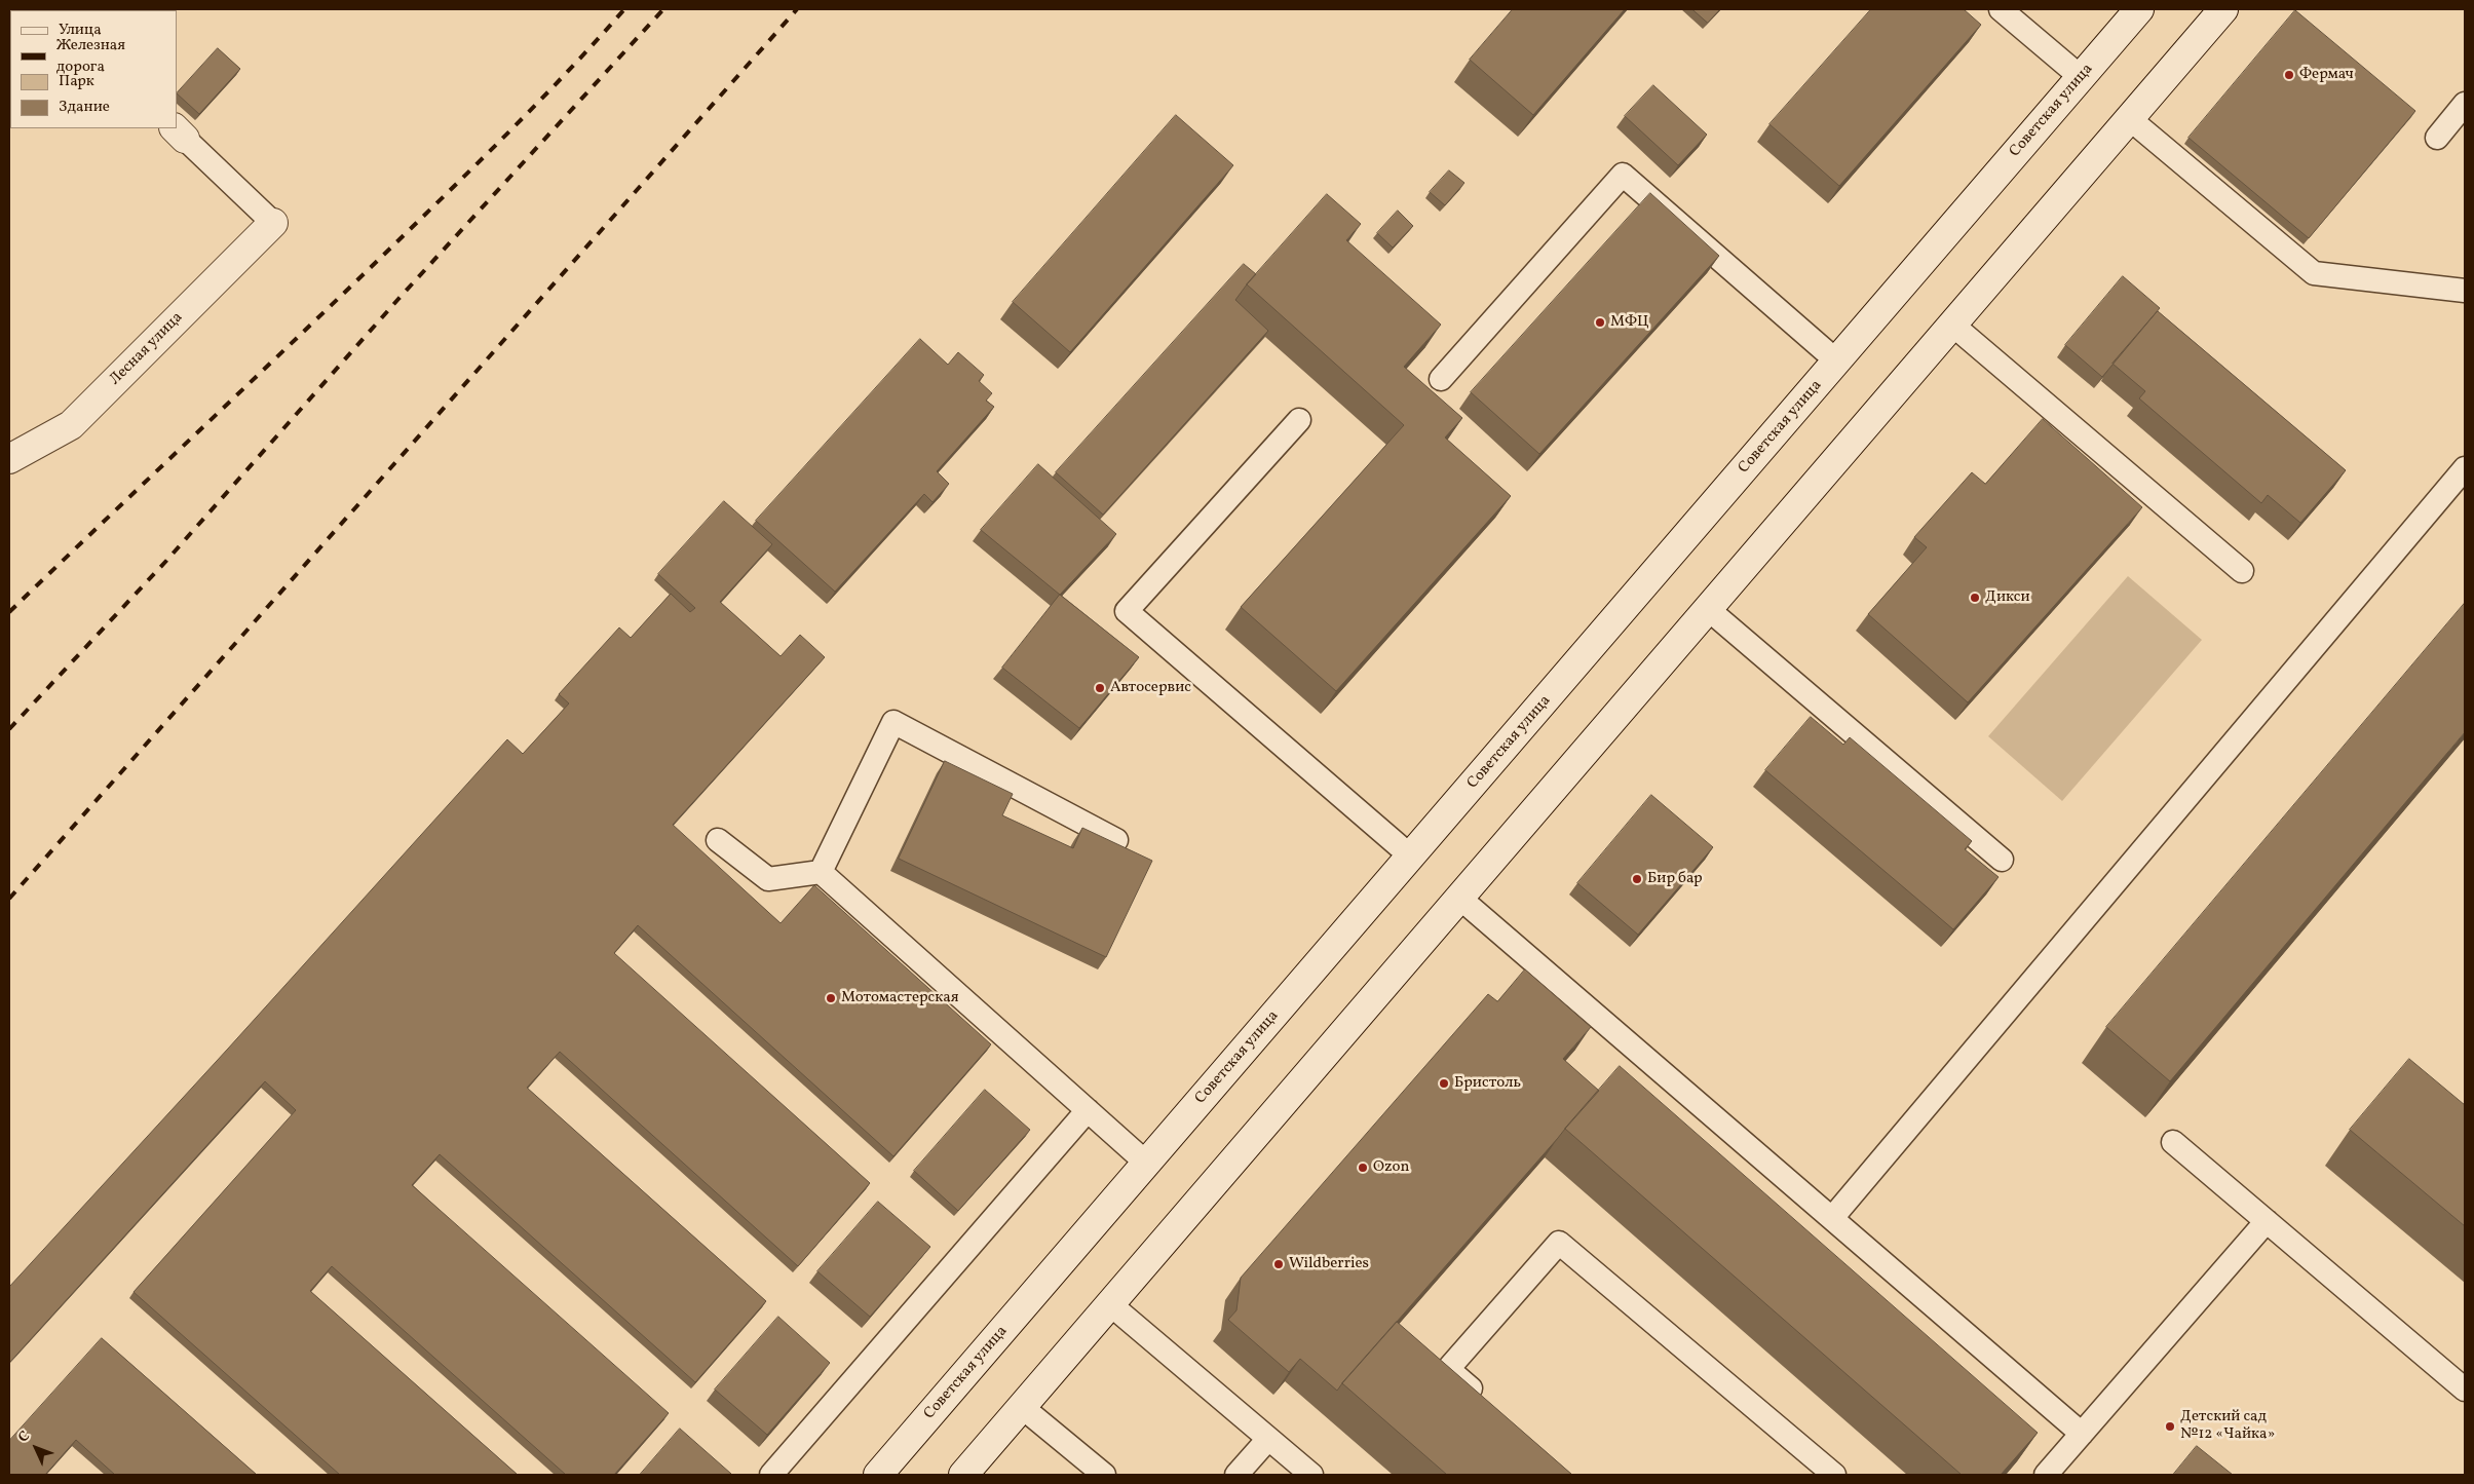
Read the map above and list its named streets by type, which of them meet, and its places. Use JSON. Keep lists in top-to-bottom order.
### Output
{
  "streets": {
    "main road": ["Советская улица", "Лесная улица"]
  },
  "places": [
    "Фермач",
    "МФЦ",
    "Дикси",
    "Автосервис",
    "Бир бар",
    "Мотомастерская",
    "Бристоль",
    "Ozon",
    "Wildberries",
    "Детский сад №12 «Чайка»"
  ],
  "legend": [
    "Улица",
    "Железная дорога",
    "Парк",
    "Здание"
  ],
  "north": "top left"
}
